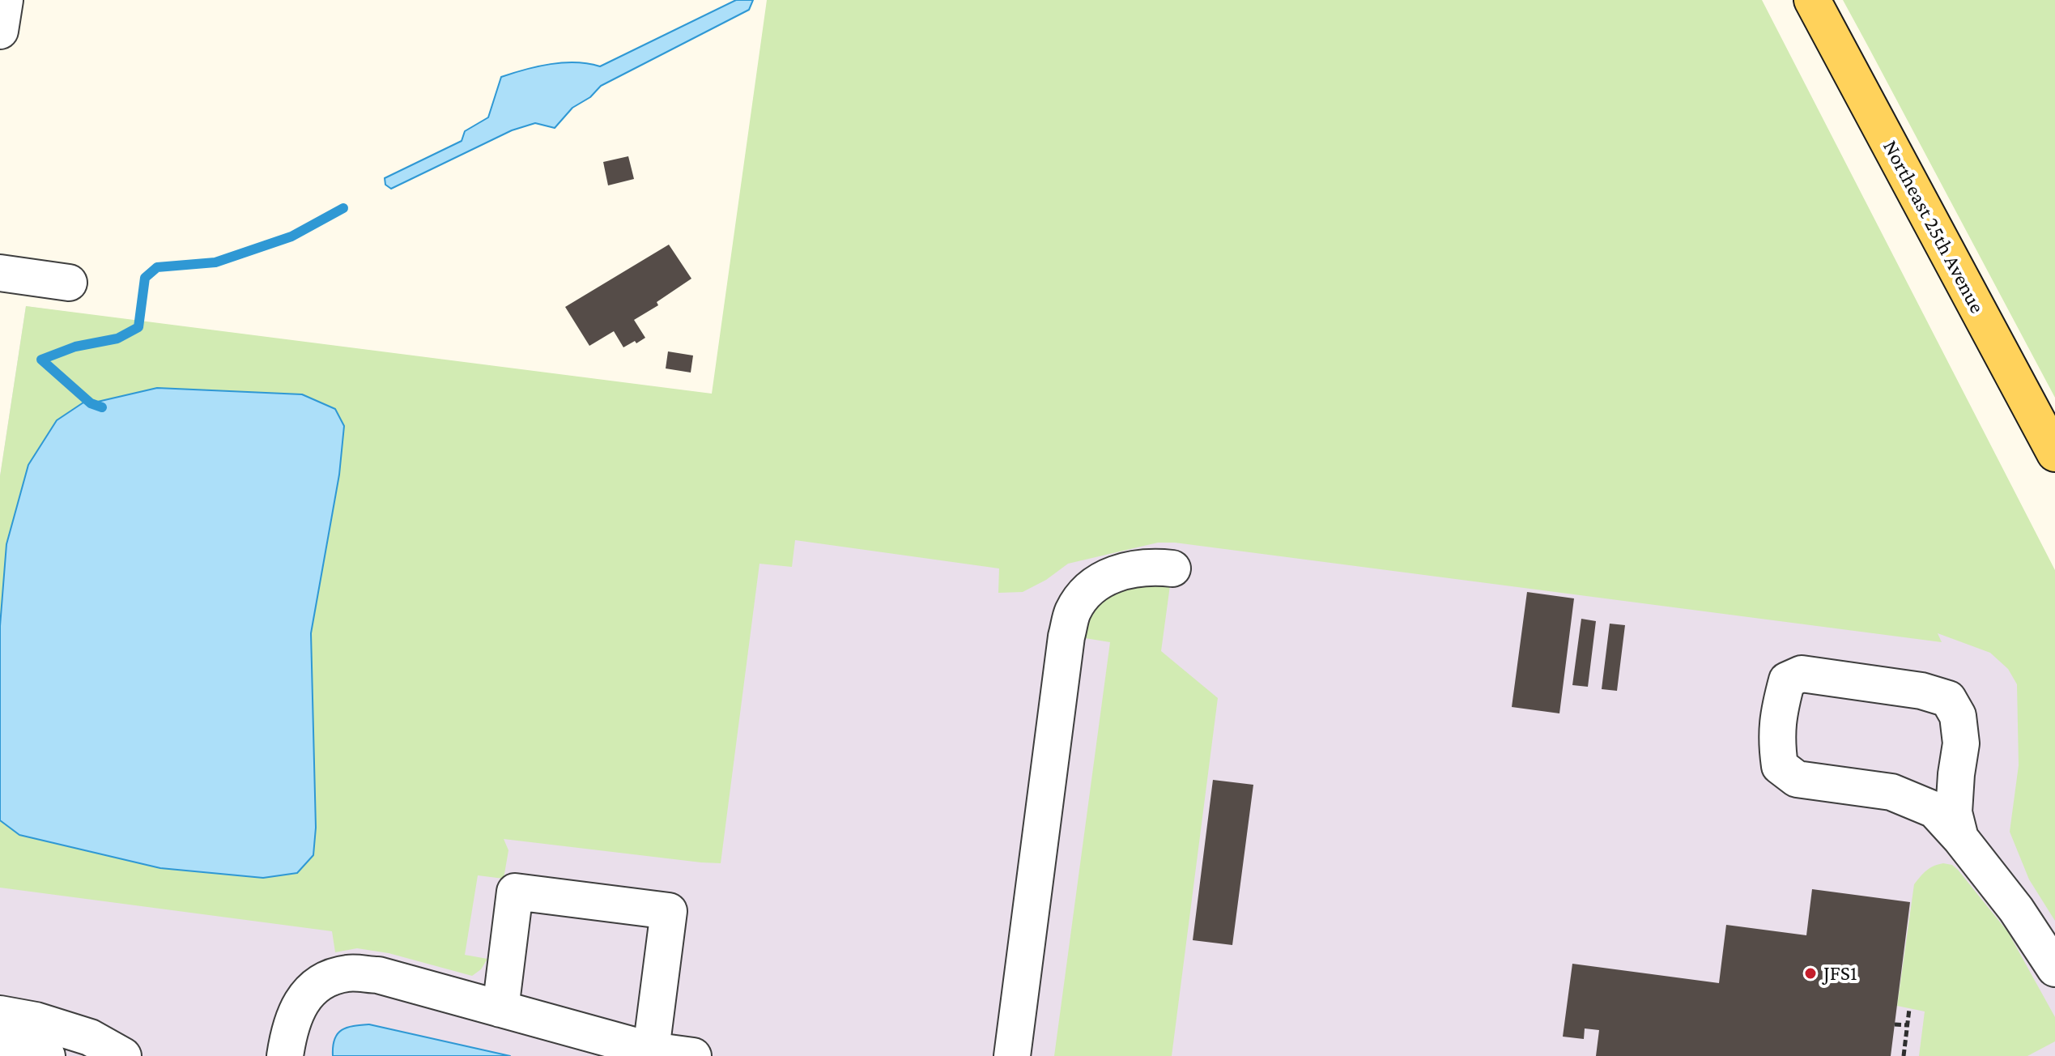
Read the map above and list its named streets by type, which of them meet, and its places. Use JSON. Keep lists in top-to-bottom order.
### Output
{
  "streets": {
    "main road": ["Northeast 25th Avenue"]
  },
  "places": ["JFS1"]
}
